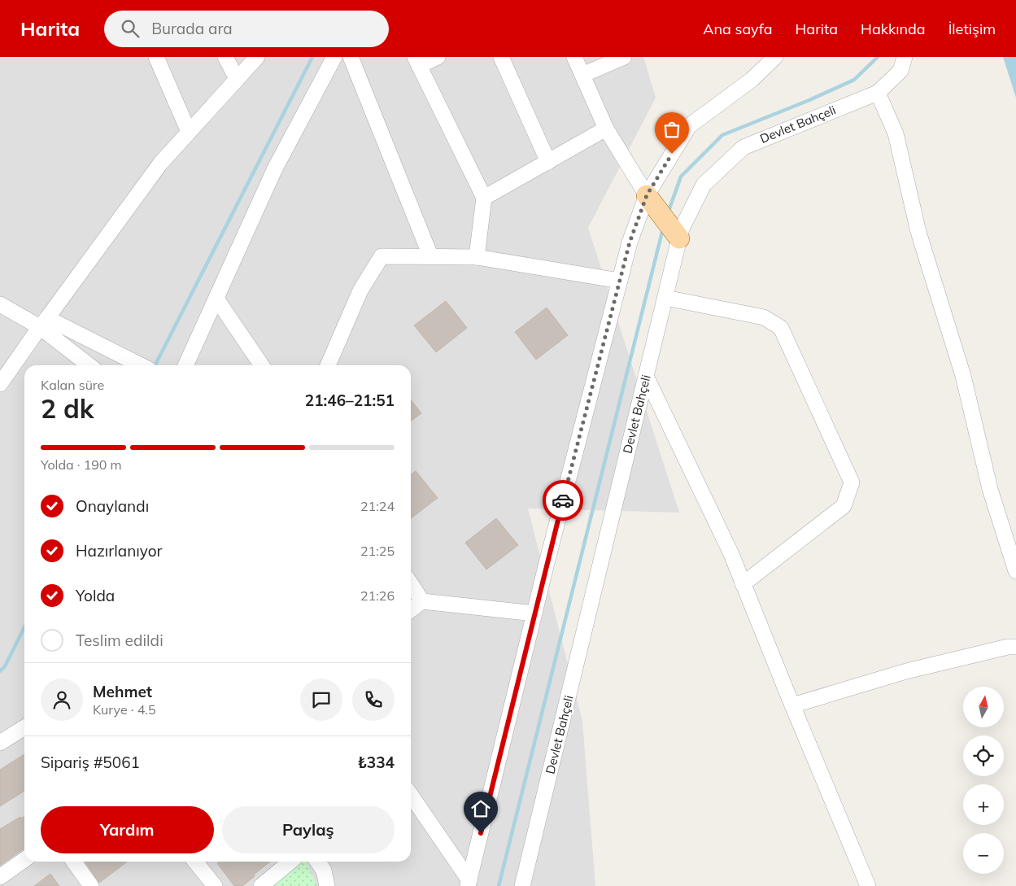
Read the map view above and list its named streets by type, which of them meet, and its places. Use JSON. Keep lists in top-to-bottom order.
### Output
{
  "streets": {
    "street": ["Devlet Bahçeli"]
  },
  "north": "top",
  "page": {
    "header": "Harita",
    "search": "Burada ara",
    "nav": [
      "Ana sayfa",
      "Harita",
      "Hakkında",
      "İletişim"
    ],
    "heading": ["2 dk", "Kalan süre", "21:46–21:51"],
    "panel": [
      "Mehmet",
      "Kurye · 4.5",
      "Sipariş #5061",
      "₺334"
    ],
    "bar": "Yolda · 190 m",
    "list": [
      ["Onaylandı", "21:24"],
      ["Hazırlanıyor", "21:25"],
      ["Yolda", "21:26"],
      "Teslim edildi"
    ],
    "map_buttons": ["+", "−"],
    "buttons": ["Yardım", "Paylaş"]
  }
}
